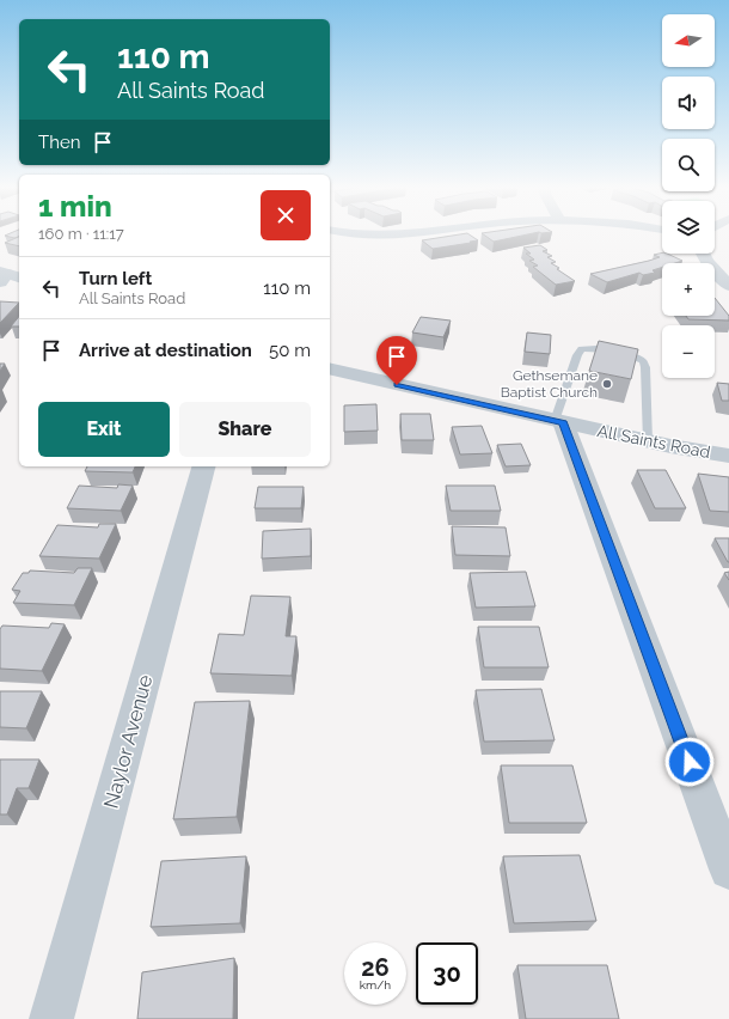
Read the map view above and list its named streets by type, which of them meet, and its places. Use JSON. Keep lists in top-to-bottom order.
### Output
{
  "streets": {
    "street": ["All Saints Road", "Naylor Avenue"]
  },
  "places": ["Gethsemane Baptist Church"],
  "north": "left",
  "page": {
    "map_buttons": ["+", "−"],
    "turn": ["110 m", "All Saints Road"],
    "then": "Then",
    "heading": ["1 min", "160 m · 11:17"],
    "list": [
      {
        "name": "Turn left",
        "note": "All Saints Road",
        "value": "110 m"
      },
      {
        "name": "Arrive at destination",
        "value": "50 m"
      }
    ],
    "buttons": ["Exit", "Share"],
    "speed": "26 km/h",
    "limit": "30"
  }
}
